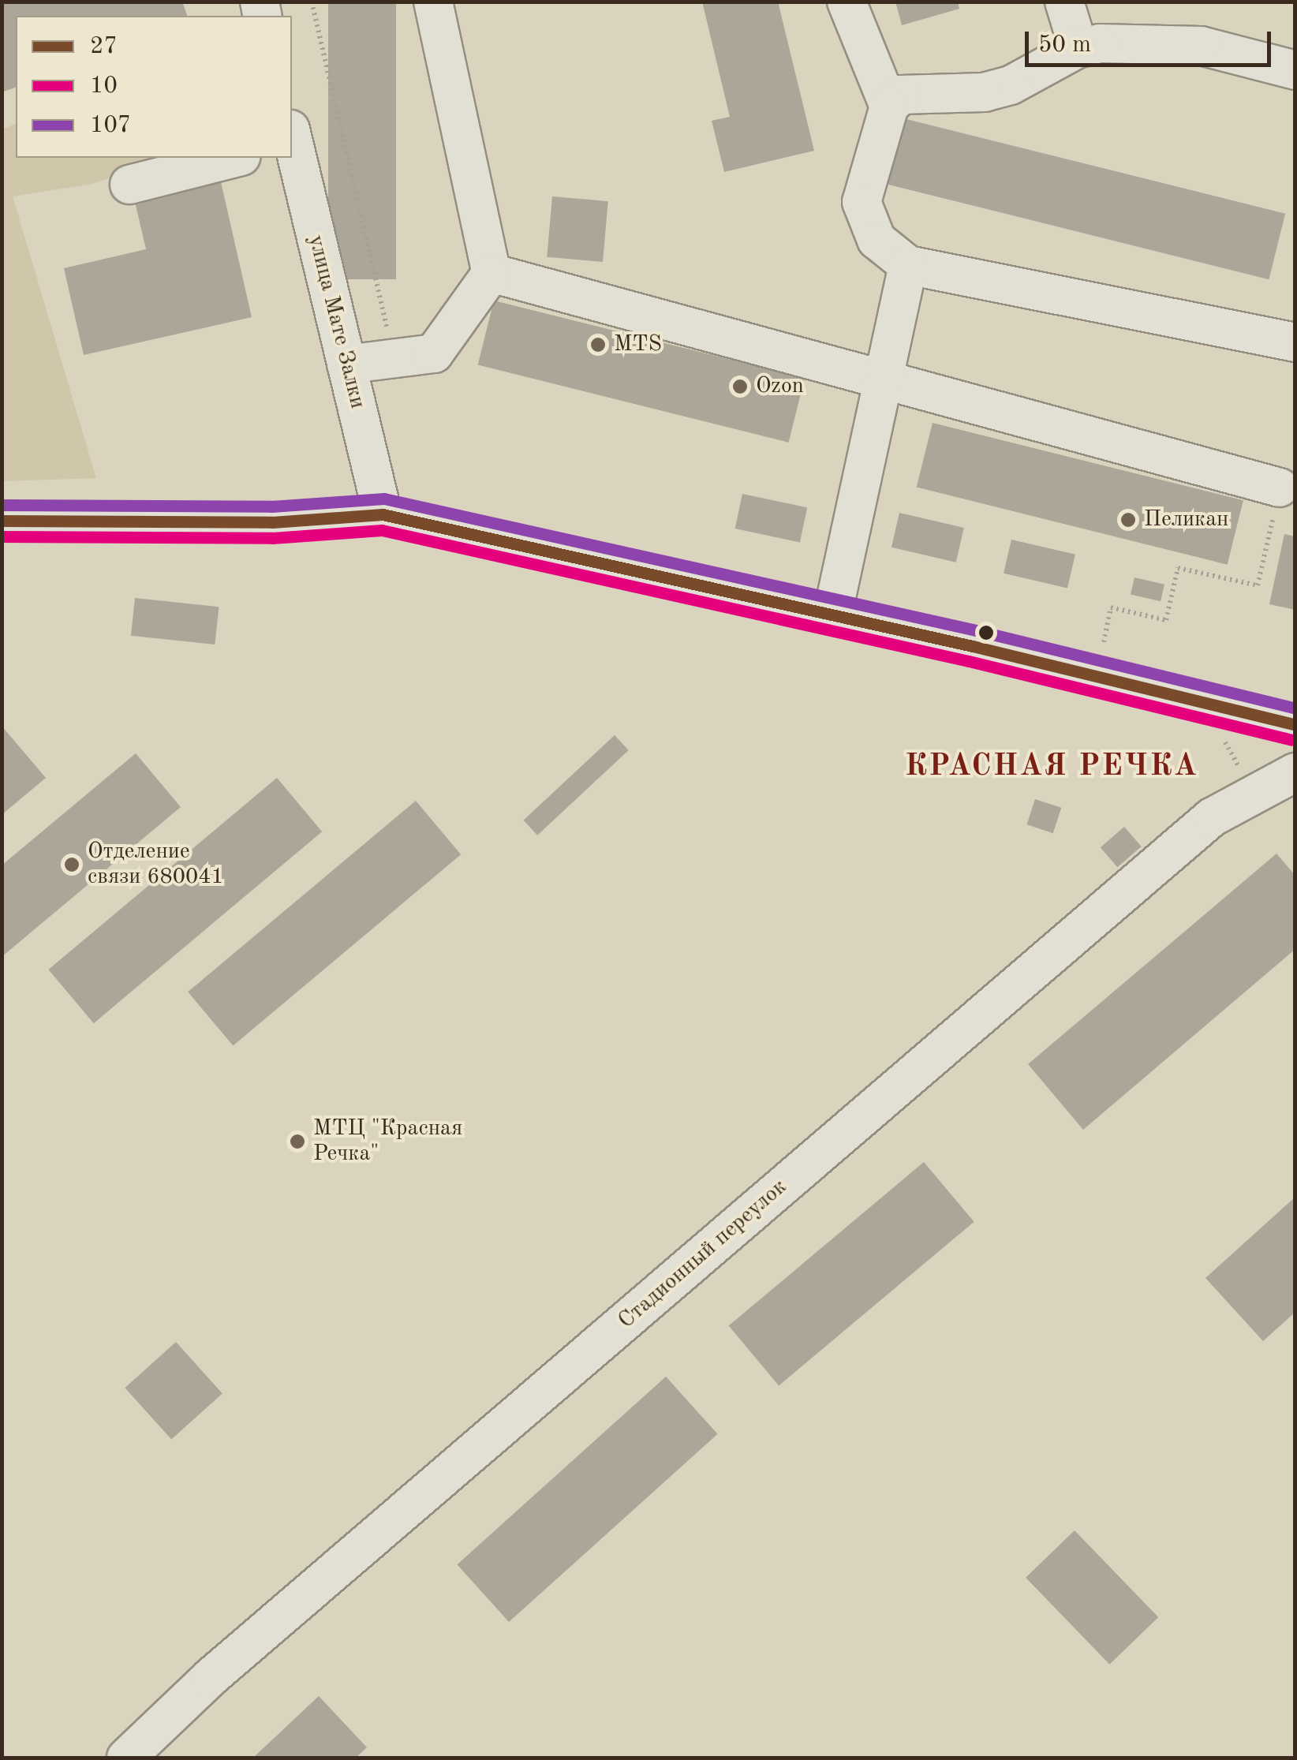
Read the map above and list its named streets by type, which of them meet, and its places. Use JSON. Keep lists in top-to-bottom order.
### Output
{
  "streets": {
    "street": ["улица Мате Залки", "Стадионный переулок"]
  },
  "districts": ["КРАСНАЯ РЕЧКА"],
  "places": [
    "MTS",
    "Ozon",
    "Пеликан",
    "Отделение связи 680041",
    "МТЦ \"Красная Речка\""
  ],
  "lines": ["transit line 107", "transit line 27", "transit line 10"],
  "legend": ["27", "10", "107"],
  "scale_bar": "50 m"
}
